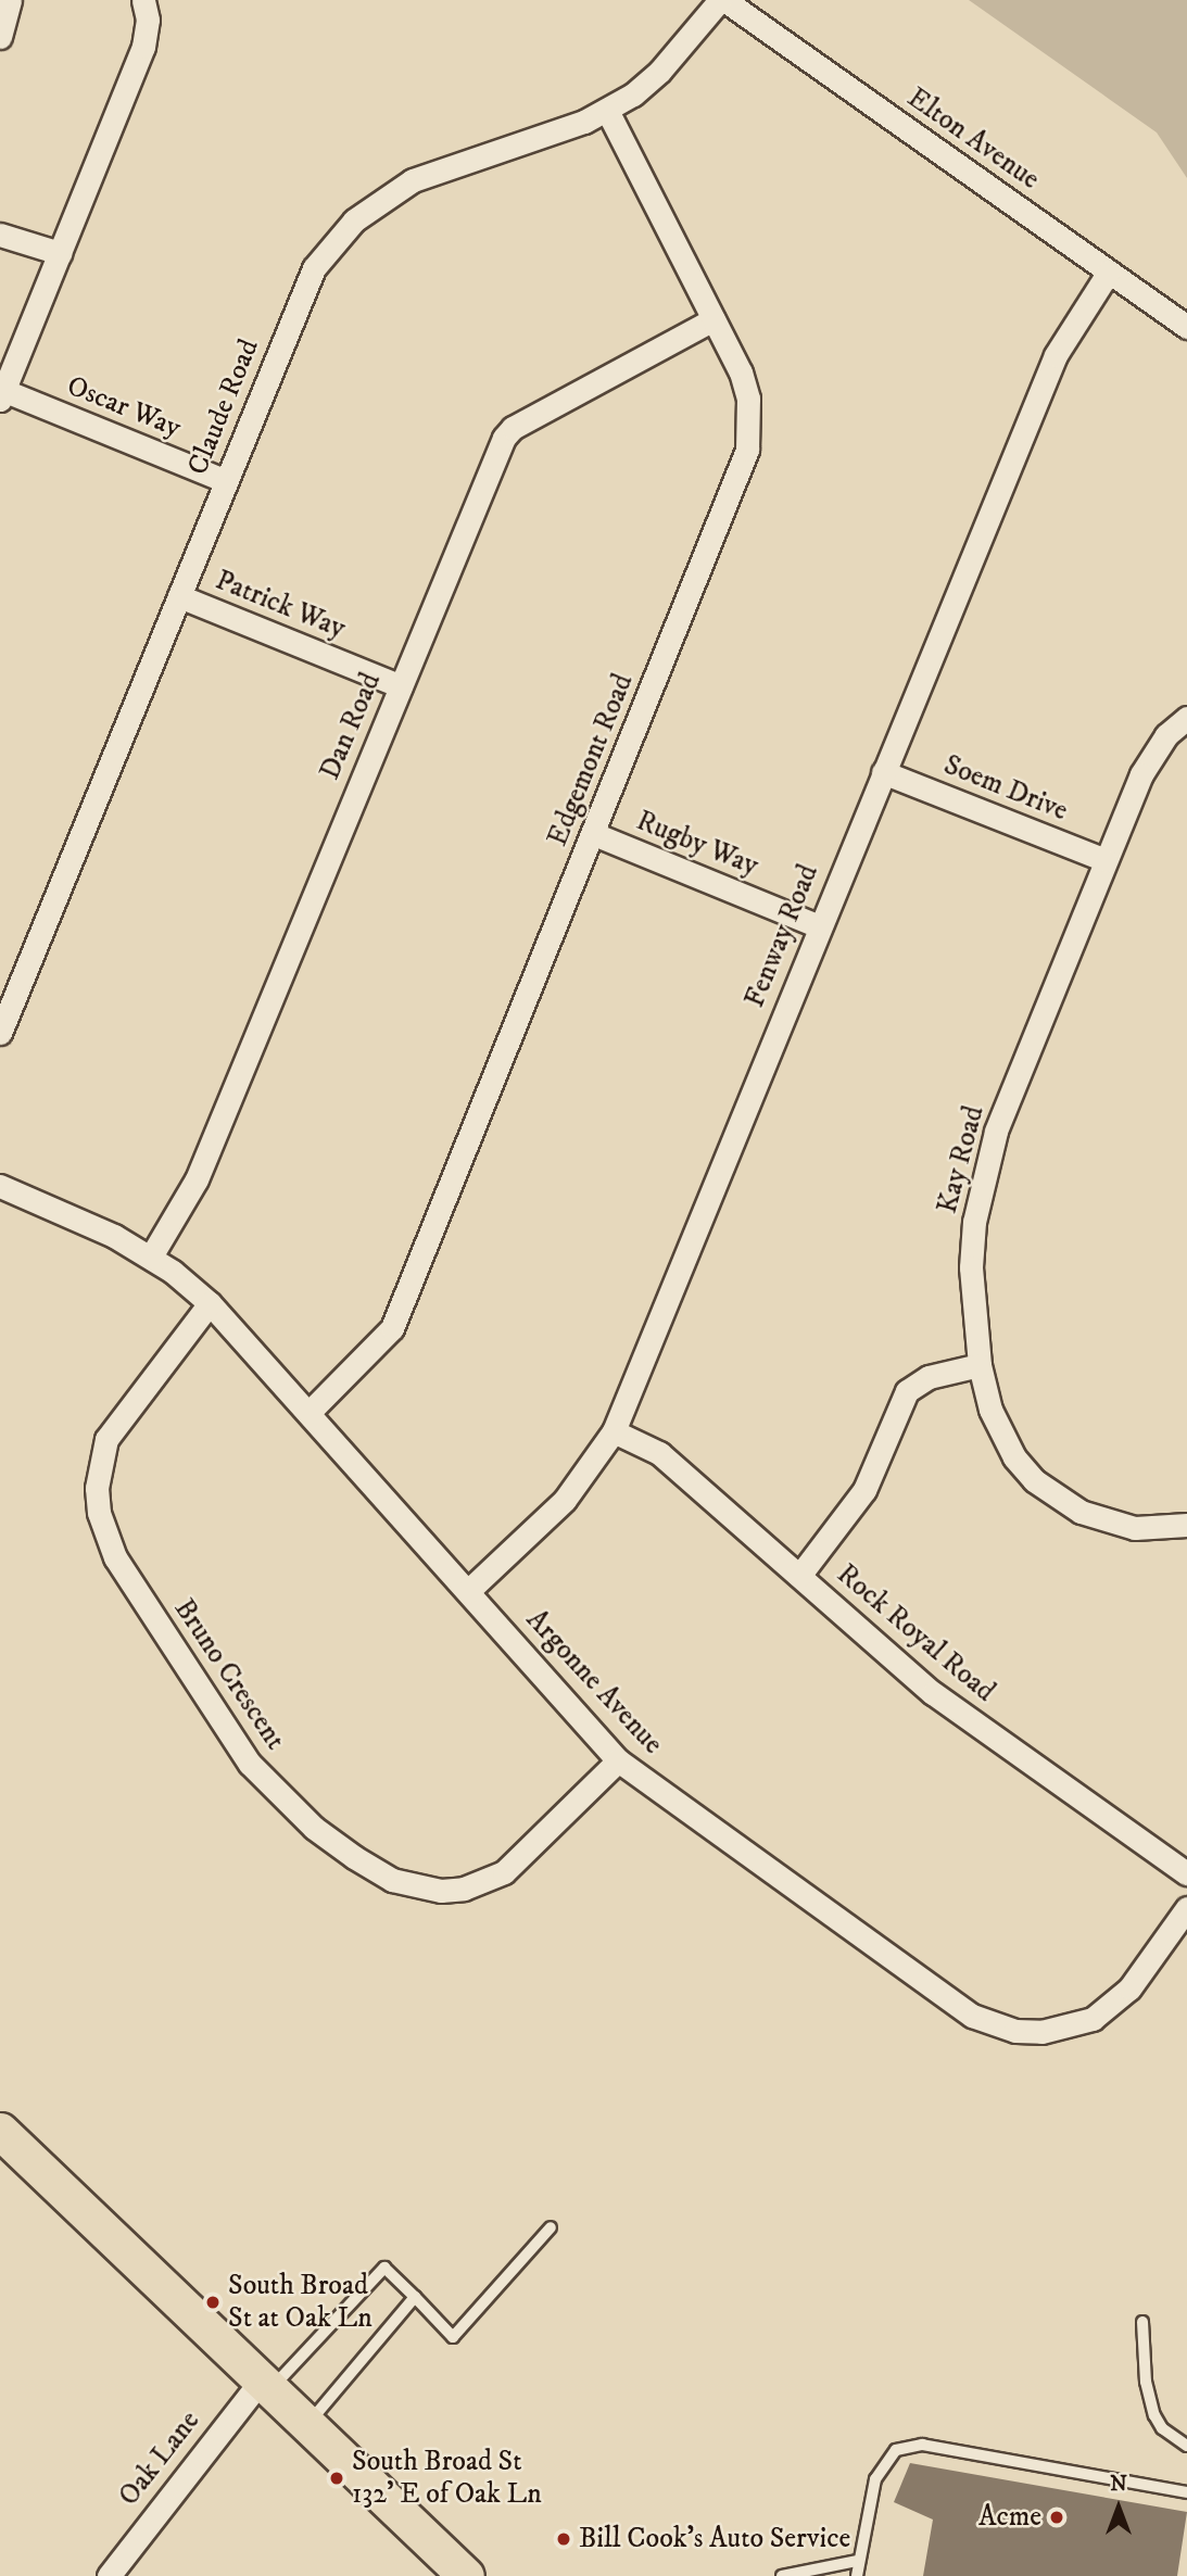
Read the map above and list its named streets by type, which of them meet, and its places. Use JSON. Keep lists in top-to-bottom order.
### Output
{
  "streets": {
    "street": [
      "Elton Avenue",
      "Oscar Way",
      "Claude Road",
      "Patrick Way",
      "Dan Road",
      "Edgemont Road",
      "Soem Drive",
      "Rugby Way",
      "Fenway Road",
      "Kay Road",
      "Rock Royal Road",
      "Bruno Crescent",
      "Argonne Avenue",
      "Oak Lane"
    ]
  },
  "crossings": [
    ["Elton Avenue", "Claude Road"],
    ["Elton Avenue", "Fenway Road"],
    ["Oscar Way", "Claude Road"],
    ["Claude Road", "Patrick Way"],
    ["Claude Road", "Edgemont Road"],
    ["Patrick Way", "Dan Road"],
    ["Dan Road", "Edgemont Road"],
    ["Dan Road", "Argonne Avenue"],
    ["Edgemont Road", "Rugby Way"],
    ["Edgemont Road", "Argonne Avenue"],
    ["Soem Drive", "Fenway Road"],
    ["Soem Drive", "Kay Road"],
    ["Rugby Way", "Fenway Road"],
    ["Fenway Road", "Rock Royal Road"],
    ["Fenway Road", "Argonne Avenue"],
    ["Bruno Crescent", "Argonne Avenue"]
  ],
  "places": [
    "South Broad St at Oak Ln",
    "South Broad St 132' E of Oak Ln",
    "Acme",
    "Bill Cook's Auto Service"
  ],
  "north": "top"
}
